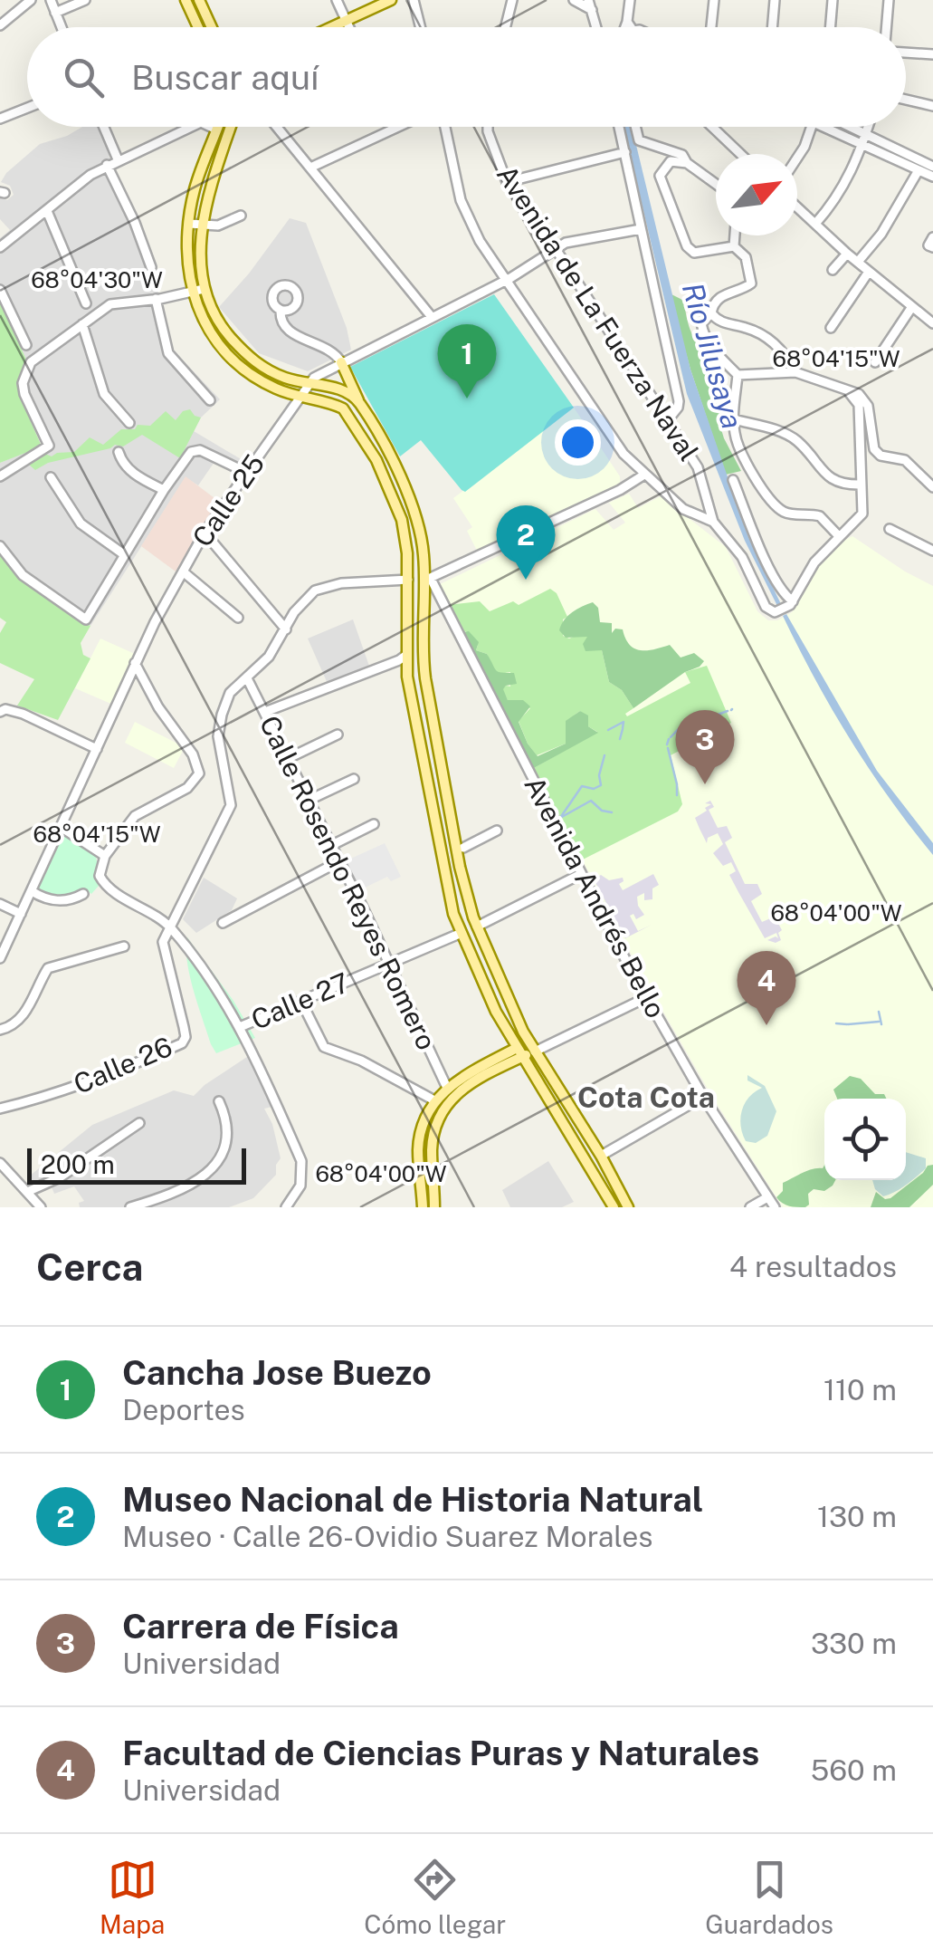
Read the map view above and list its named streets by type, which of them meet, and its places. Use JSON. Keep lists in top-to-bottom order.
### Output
{
  "streets": {
    "street": [
      "Avenida de La Fuerza Naval",
      "Calle 25",
      "Calle Rosendo Reyes Romero",
      "Avenida Andrés Bello",
      "Calle 27",
      "Calle 26"
    ]
  },
  "crossings": [
    ["Avenida de La Fuerza Naval", "Calle 25"],
    ["Calle Rosendo Reyes Romero", "Calle 27"]
  ],
  "districts": ["Cota Cota"],
  "water": ["Río Jilusaya"],
  "scale_bar": "200 m",
  "north": "top right",
  "page": {
    "search": "Buscar aquí",
    "pins": [
      "1",
      "2",
      "3",
      "4"
    ],
    "scale": "200 m",
    "heading": ["Cerca", "4 resultados"],
    "list": [
      {
        "mark": "1",
        "name": "Cancha Jose Buezo",
        "note": "Deportes",
        "value": "110 m"
      },
      {
        "mark": "2",
        "name": "Museo Nacional de Historia Natural",
        "note": "Museo · Calle 26-Ovidio Suarez Morales",
        "value": "130 m"
      },
      {
        "mark": "3",
        "name": "Carrera de Física",
        "note": "Universidad",
        "value": "330 m"
      },
      {
        "mark": "4",
        "name": "Facultad de Ciencias Puras y Naturales",
        "note": "Universidad",
        "value": "560 m"
      }
    ],
    "nav": ["Mapa", "Cómo llegar", "Guardados"]
  },
  "coordinates": ["68°04'30\"W", "68°04'15\"W", "68°04'00\"W"]
}
